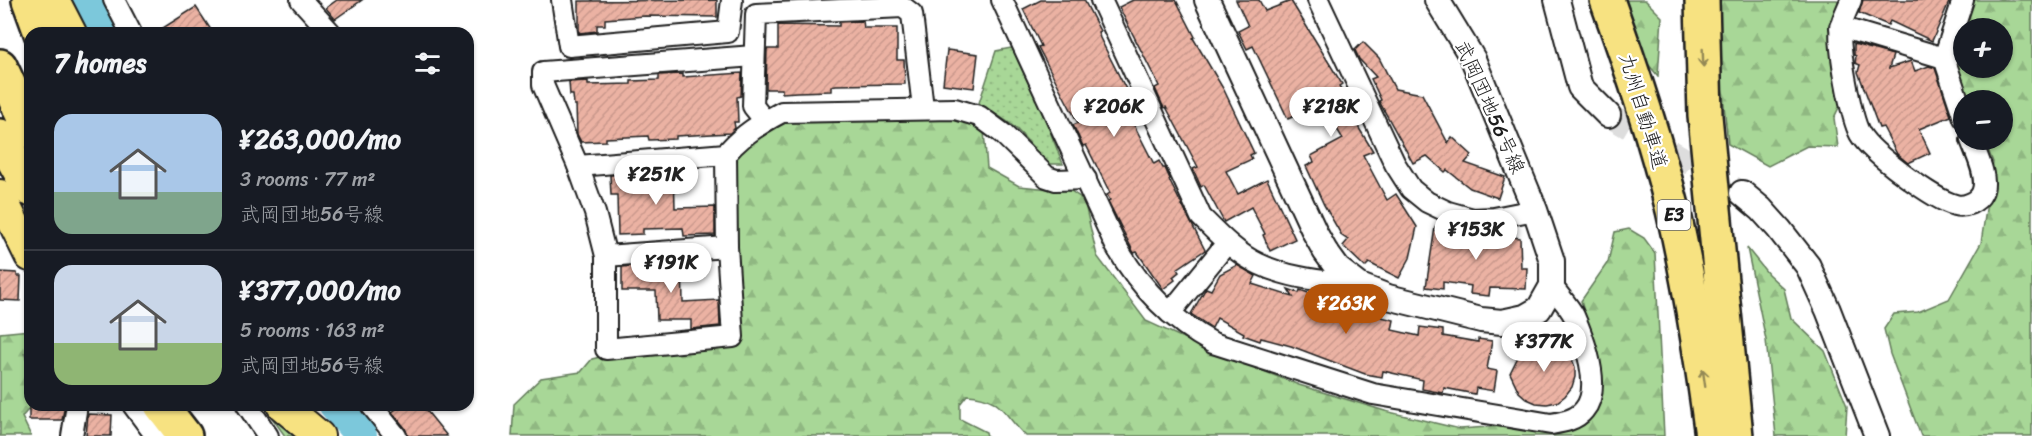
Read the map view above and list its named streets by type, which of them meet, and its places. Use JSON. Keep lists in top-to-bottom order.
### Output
{
  "streets": {
    "highway": ["九州自動車道", "E3"],
    "street": ["武岡団地56号線"]
  },
  "page": {
    "map_buttons": ["+", "−"],
    "heading": "7 homes",
    "price": [
      "¥206K",
      "¥218K",
      "¥251K",
      "¥153K",
      "¥191K",
      "¥263K",
      "¥377K"
    ],
    "list": [
      {
        "name": "¥263,000/mo",
        "note": "3 rooms · 77 m² · 武岡団地56号線"
      },
      {
        "name": "¥377,000/mo",
        "note": "5 rooms · 163 m² · 武岡団地56号線"
      }
    ]
  }
}
